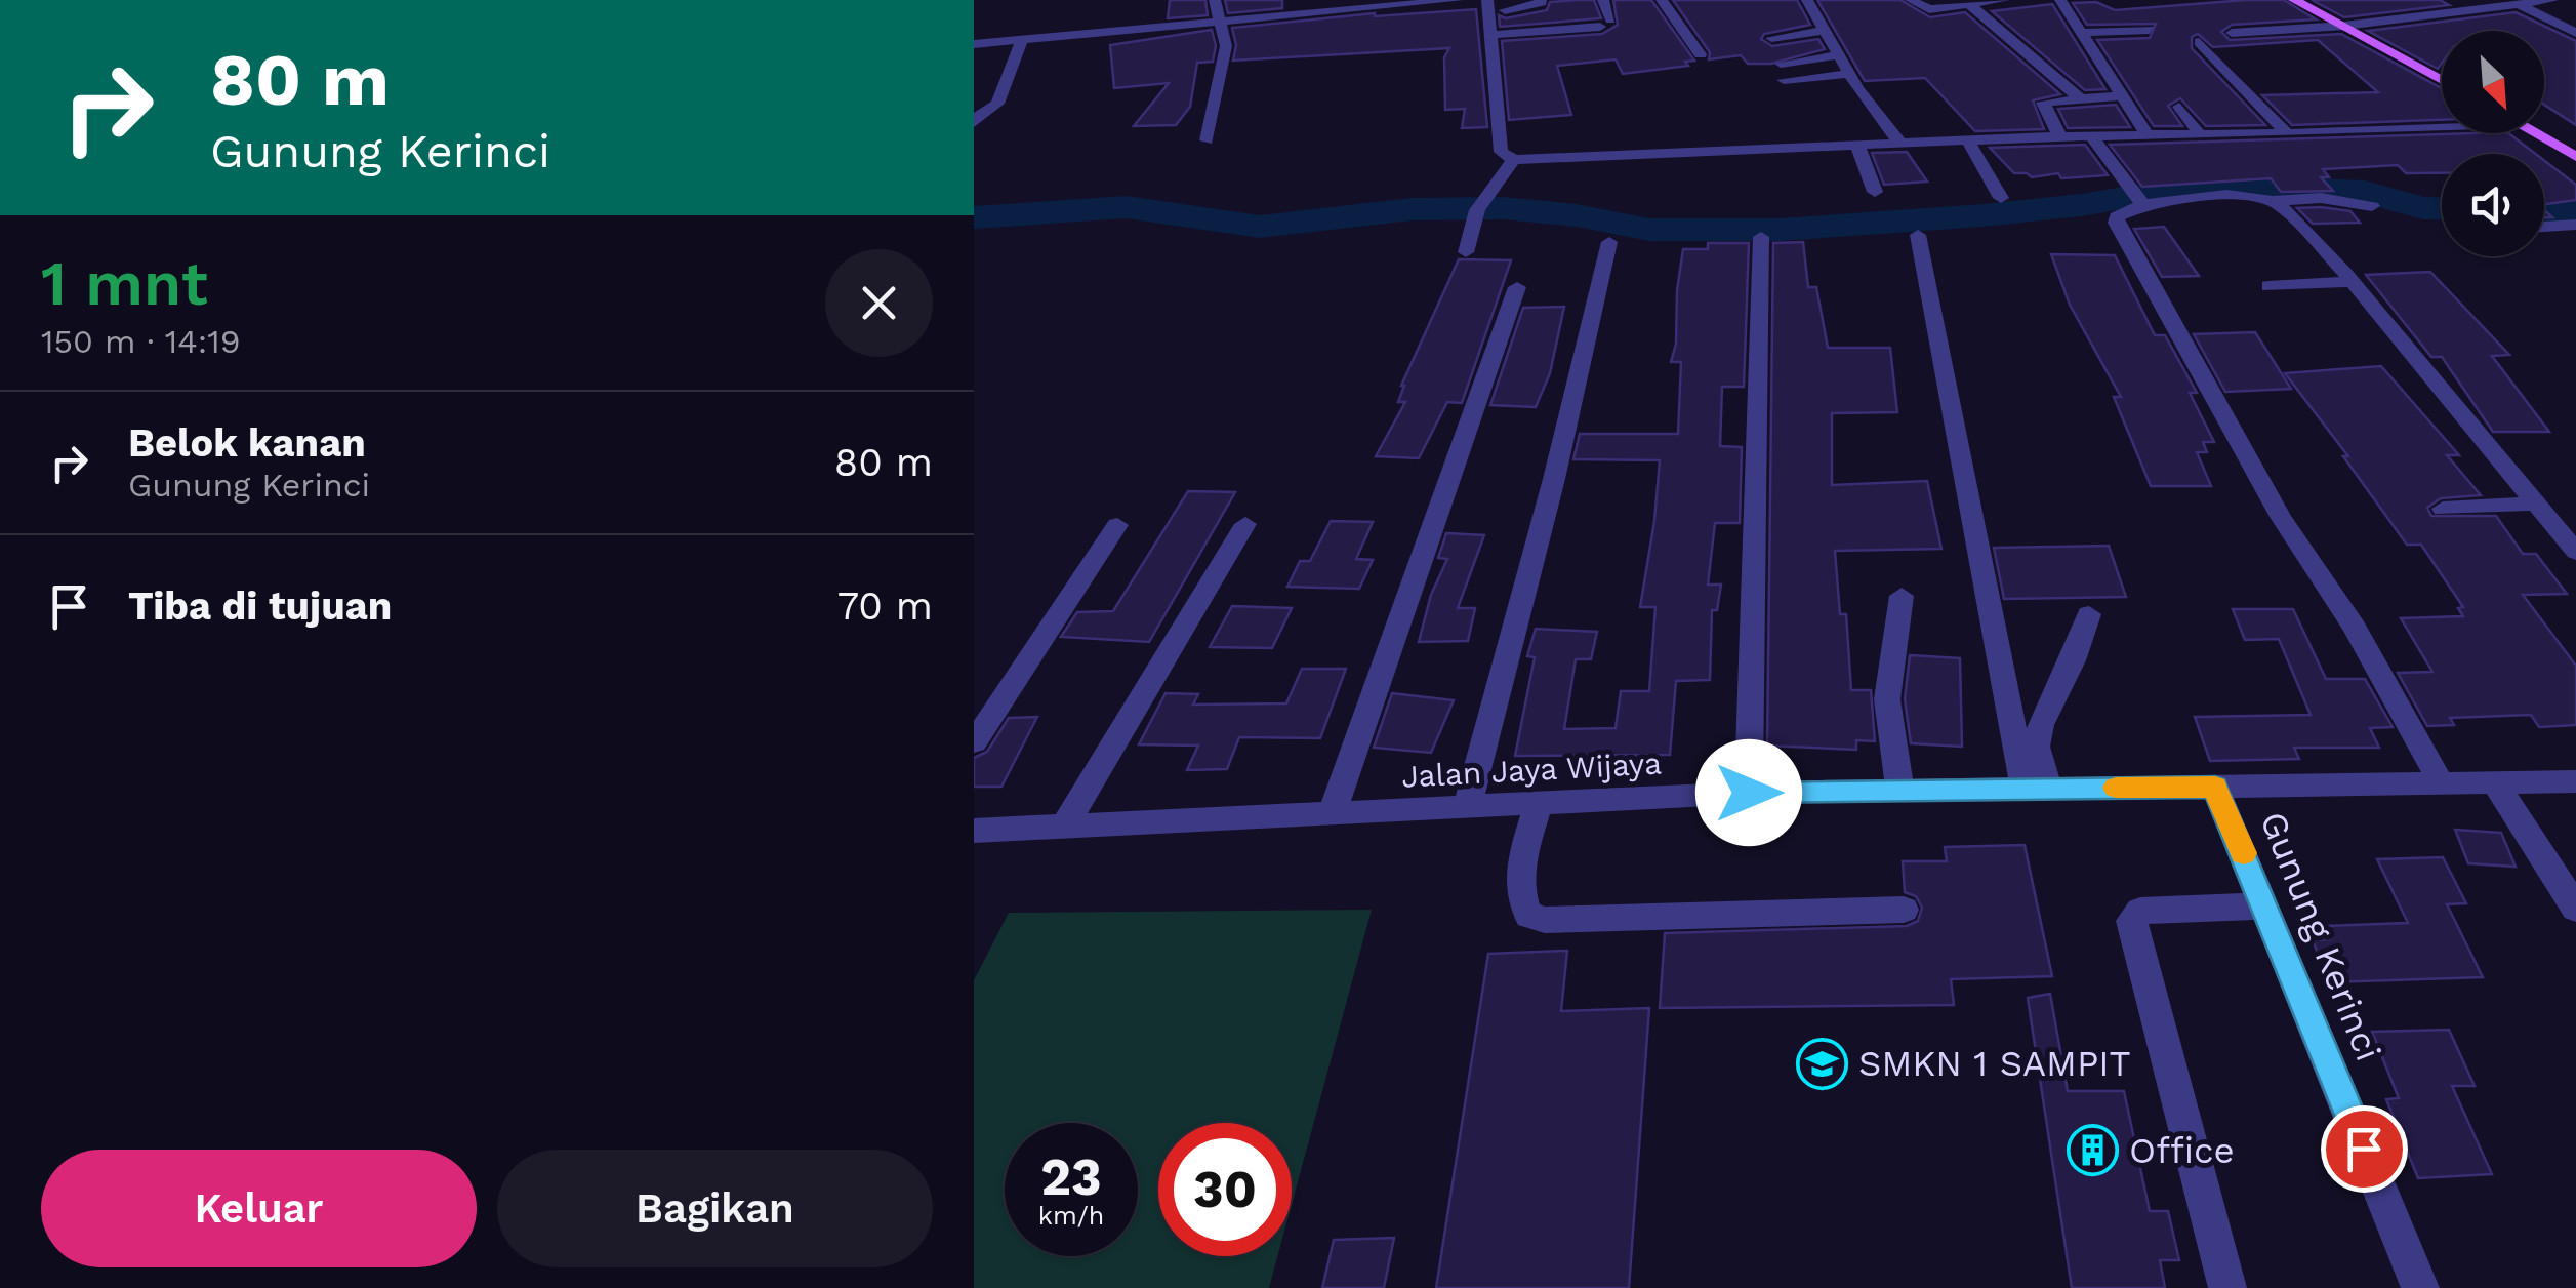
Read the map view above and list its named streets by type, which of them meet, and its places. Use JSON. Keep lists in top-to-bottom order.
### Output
{
  "streets": {
    "street": ["Jalan Jaya Wijaya", "Gunung Kerinci"]
  },
  "crossings": [
    ["Jalan Jaya Wijaya", "Gunung Kerinci"]
  ],
  "places": {
    "school or university": ["SMKN 1 SAMPIT"],
    "building": ["Office"]
  },
  "north": "bottom right",
  "page": {
    "turn": ["80 m", "Gunung Kerinci"],
    "heading": ["1 mnt", "150 m · 14:19"],
    "list": [
      {
        "name": "Belok kanan",
        "note": "Gunung Kerinci",
        "value": "80 m"
      },
      {
        "name": "Tiba di tujuan",
        "value": "70 m"
      }
    ],
    "speed": "23 km/h",
    "limit": "30",
    "buttons": ["Keluar", "Bagikan"]
  }
}
